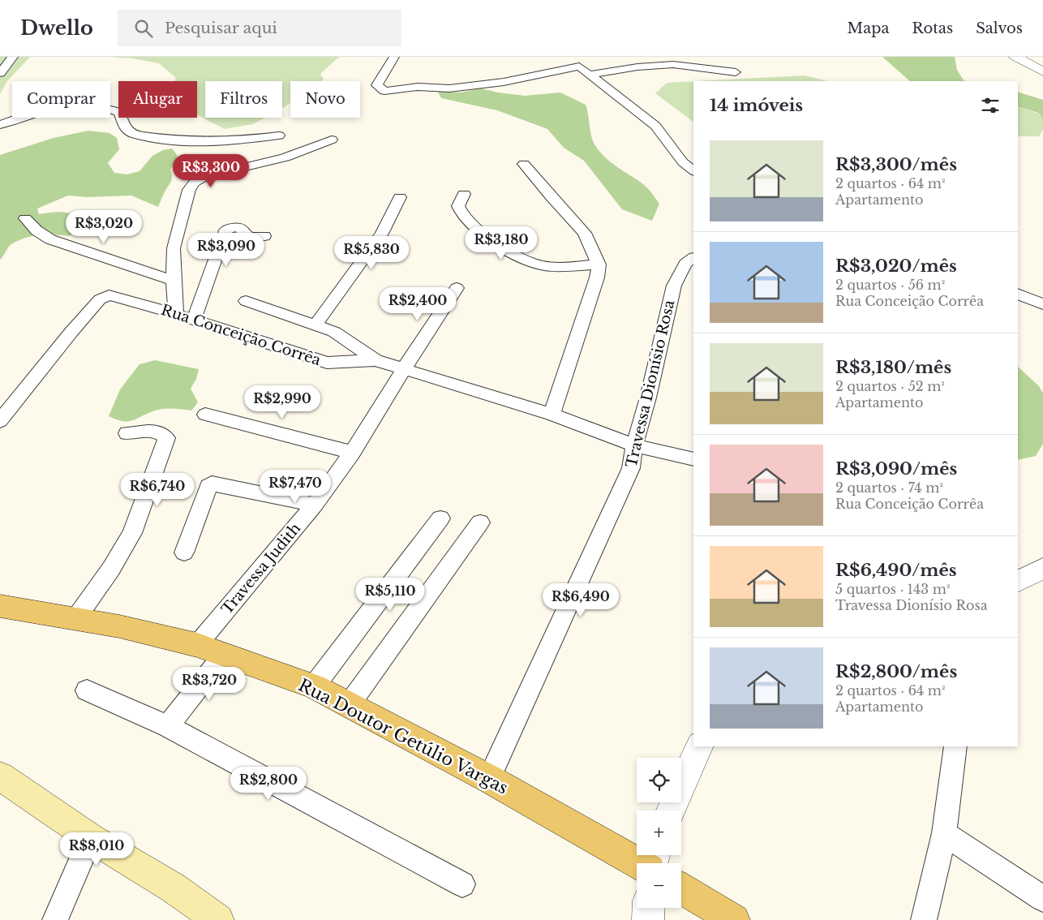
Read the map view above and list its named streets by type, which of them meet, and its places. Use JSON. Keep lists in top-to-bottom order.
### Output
{
  "streets": {
    "main road": ["Rua Doutor Getúlio Vargas"],
    "street": ["Rua Conceição Corrêa", "Travessa Dionísio Rosa", "Travessa Judith"]
  },
  "crossings": [
    ["Rua Conceição Corrêa", "Travessa Dionísio Rosa"],
    ["Rua Conceição Corrêa", "Travessa Judith"],
    ["Travessa Dionísio Rosa", "Rua Doutor Getúlio Vargas"],
    ["Travessa Judith", "Rua Doutor Getúlio Vargas"]
  ],
  "page": {
    "header": "Dwello",
    "search": "Pesquisar aqui",
    "nav": ["Mapa", "Rotas", "Salvos"],
    "chip": [
      "Comprar",
      "Alugar",
      "Filtros",
      "Novo"
    ],
    "heading": "14 imóveis",
    "list": [
      {
        "name": "R$3,300/mês",
        "note": "2 quartos · 64 m² · Apartamento"
      },
      {
        "name": "R$3,020/mês",
        "note": "2 quartos · 56 m² · Rua Conceição Corrêa"
      },
      {
        "name": "R$3,180/mês",
        "note": "2 quartos · 52 m² · Apartamento"
      },
      {
        "name": "R$3,090/mês",
        "note": "2 quartos · 74 m² · Rua Conceição Corrêa"
      },
      {
        "name": "R$6,490/mês",
        "note": "5 quartos · 143 m² · Travessa Dionísio Rosa"
      },
      {
        "name": "R$2,800/mês",
        "note": "2 quartos · 64 m² · Apartamento"
      }
    ],
    "price": [
      "R$3,300",
      "R$3,020",
      "R$3,180",
      "R$3,090",
      "R$5,830",
      "R$2,400",
      "R$2,990",
      "R$7,470",
      "R$6,740",
      "R$5,110",
      "R$6,490",
      "R$3,720",
      "R$2,800",
      "R$8,010"
    ],
    "map_buttons": ["+", "−"]
  }
}
